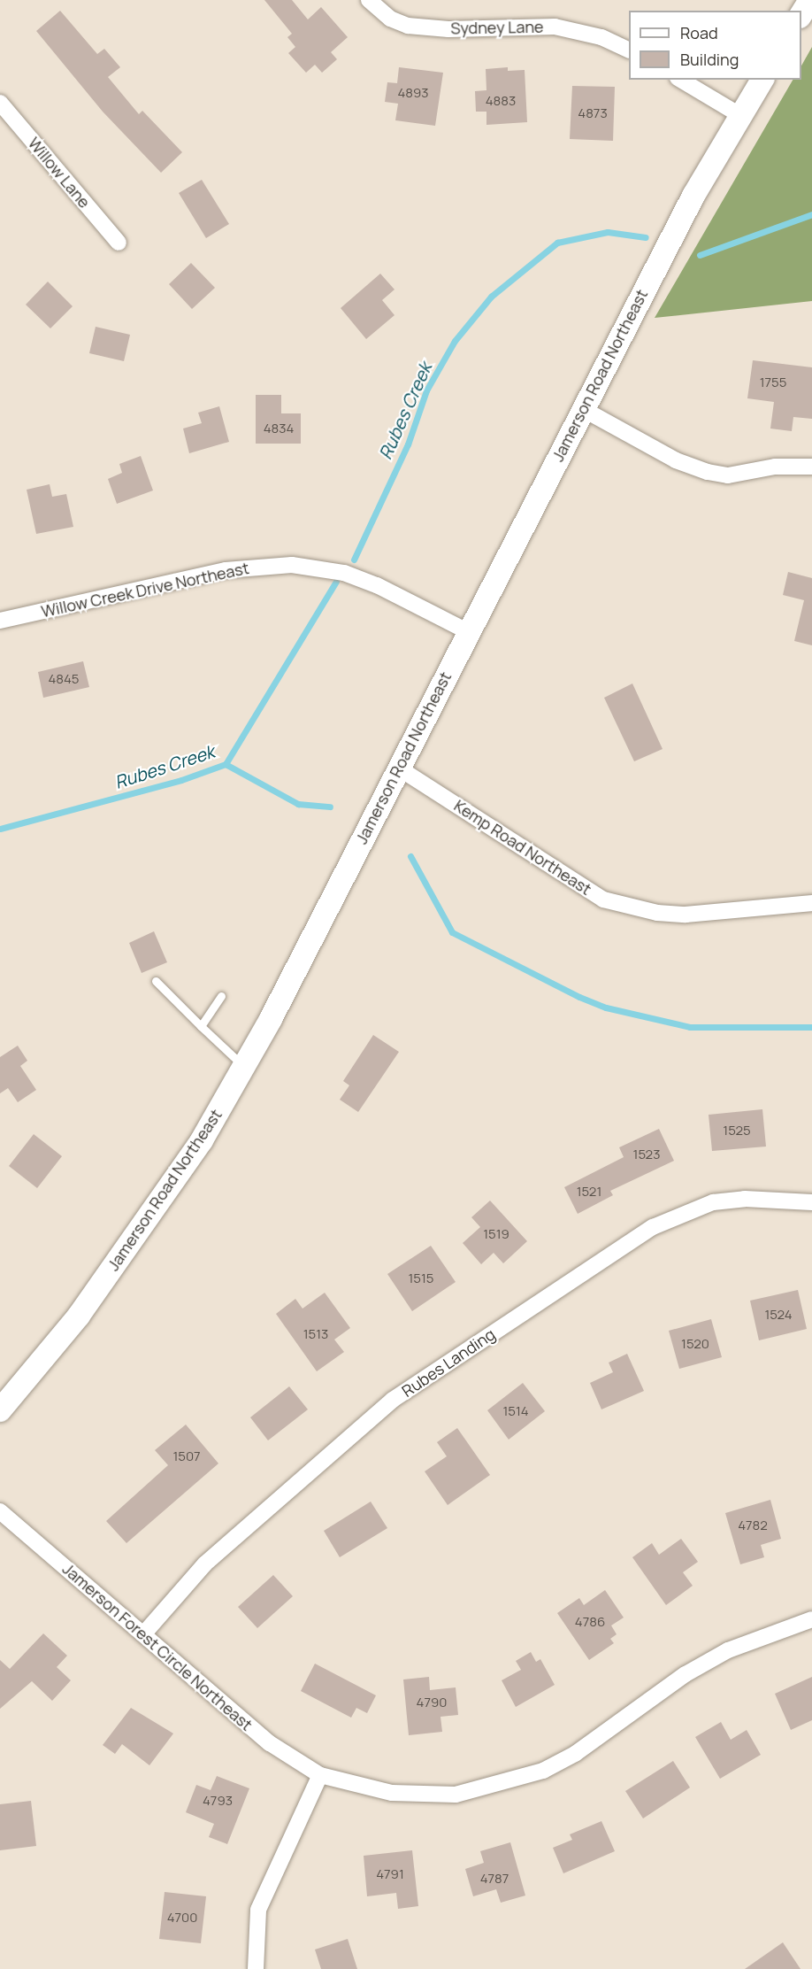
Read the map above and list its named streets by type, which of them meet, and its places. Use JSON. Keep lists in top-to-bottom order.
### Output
{
  "streets": {
    "street": [
      "Sydney Lane",
      "Willow Lane",
      "Jamerson Road Northeast",
      "Willow Creek Drive Northeast",
      "Kemp Road Northeast",
      "Rubes Landing",
      "Jamerson Forest Circle Northeast"
    ]
  },
  "crossings": [
    ["Jamerson Road Northeast", "Willow Creek Drive Northeast"],
    ["Jamerson Road Northeast", "Kemp Road Northeast"],
    ["Rubes Landing", "Jamerson Forest Circle Northeast"]
  ],
  "water": ["Rubes Creek"],
  "house_numbers": [
    "4893",
    "4883",
    "4873",
    "1755",
    "4834",
    "4845",
    "1525",
    "1523",
    "1521",
    "1519",
    "1515",
    "1524",
    "1513",
    "1520",
    "1514",
    "1507",
    "4782",
    "4786",
    "4790",
    "4793",
    "4791",
    "4787",
    "4700"
  ],
  "legend": ["Road", "Building"]
}
